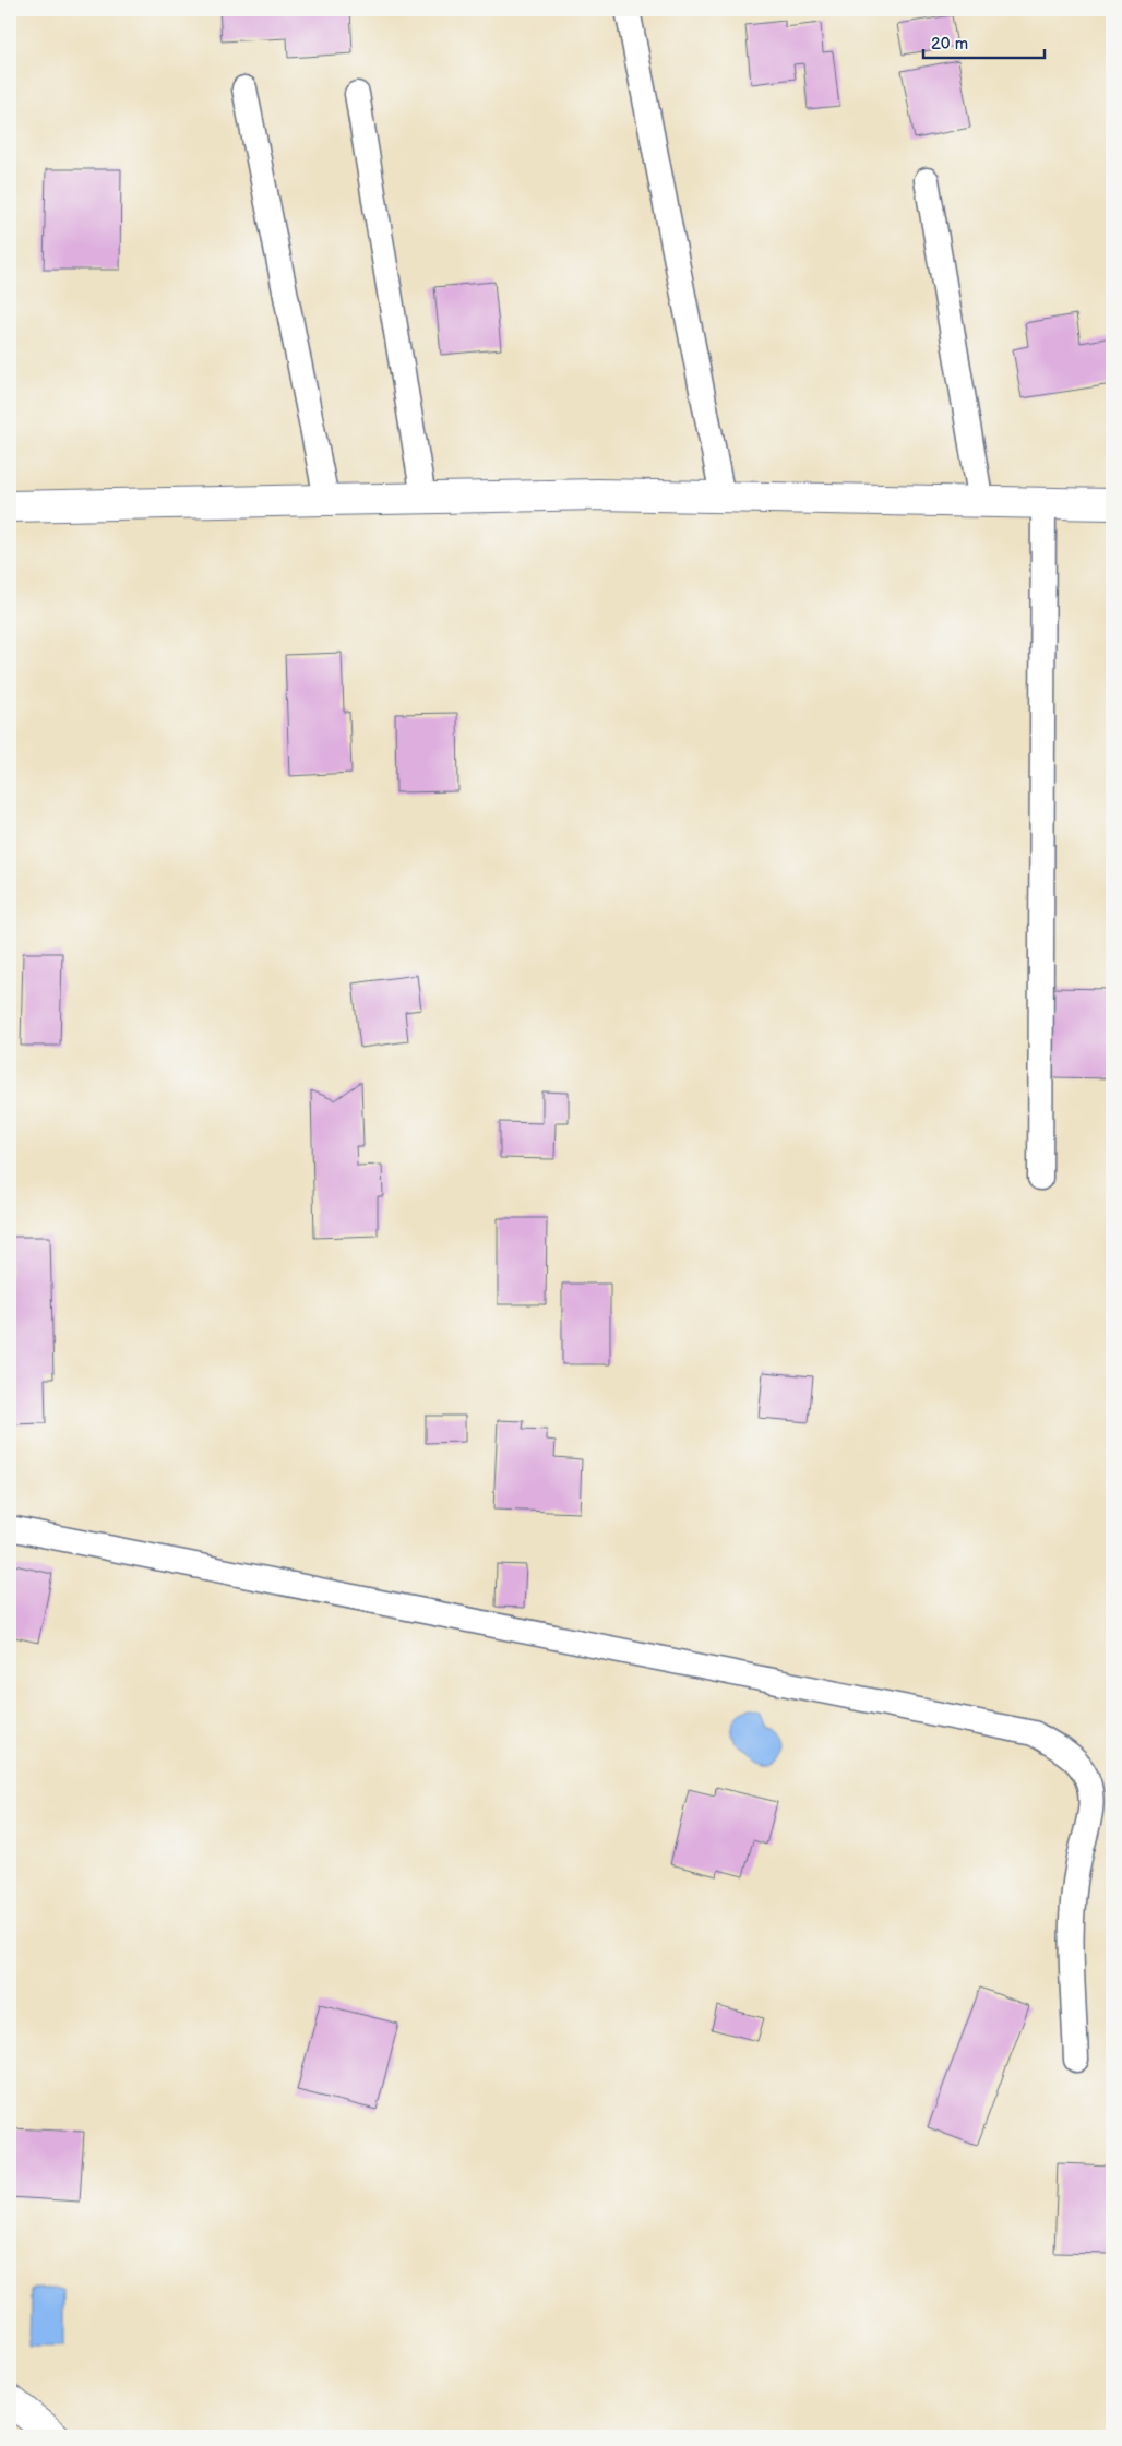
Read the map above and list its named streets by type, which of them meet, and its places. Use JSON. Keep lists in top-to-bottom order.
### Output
{
  "scale_bar": "20 m"
}
